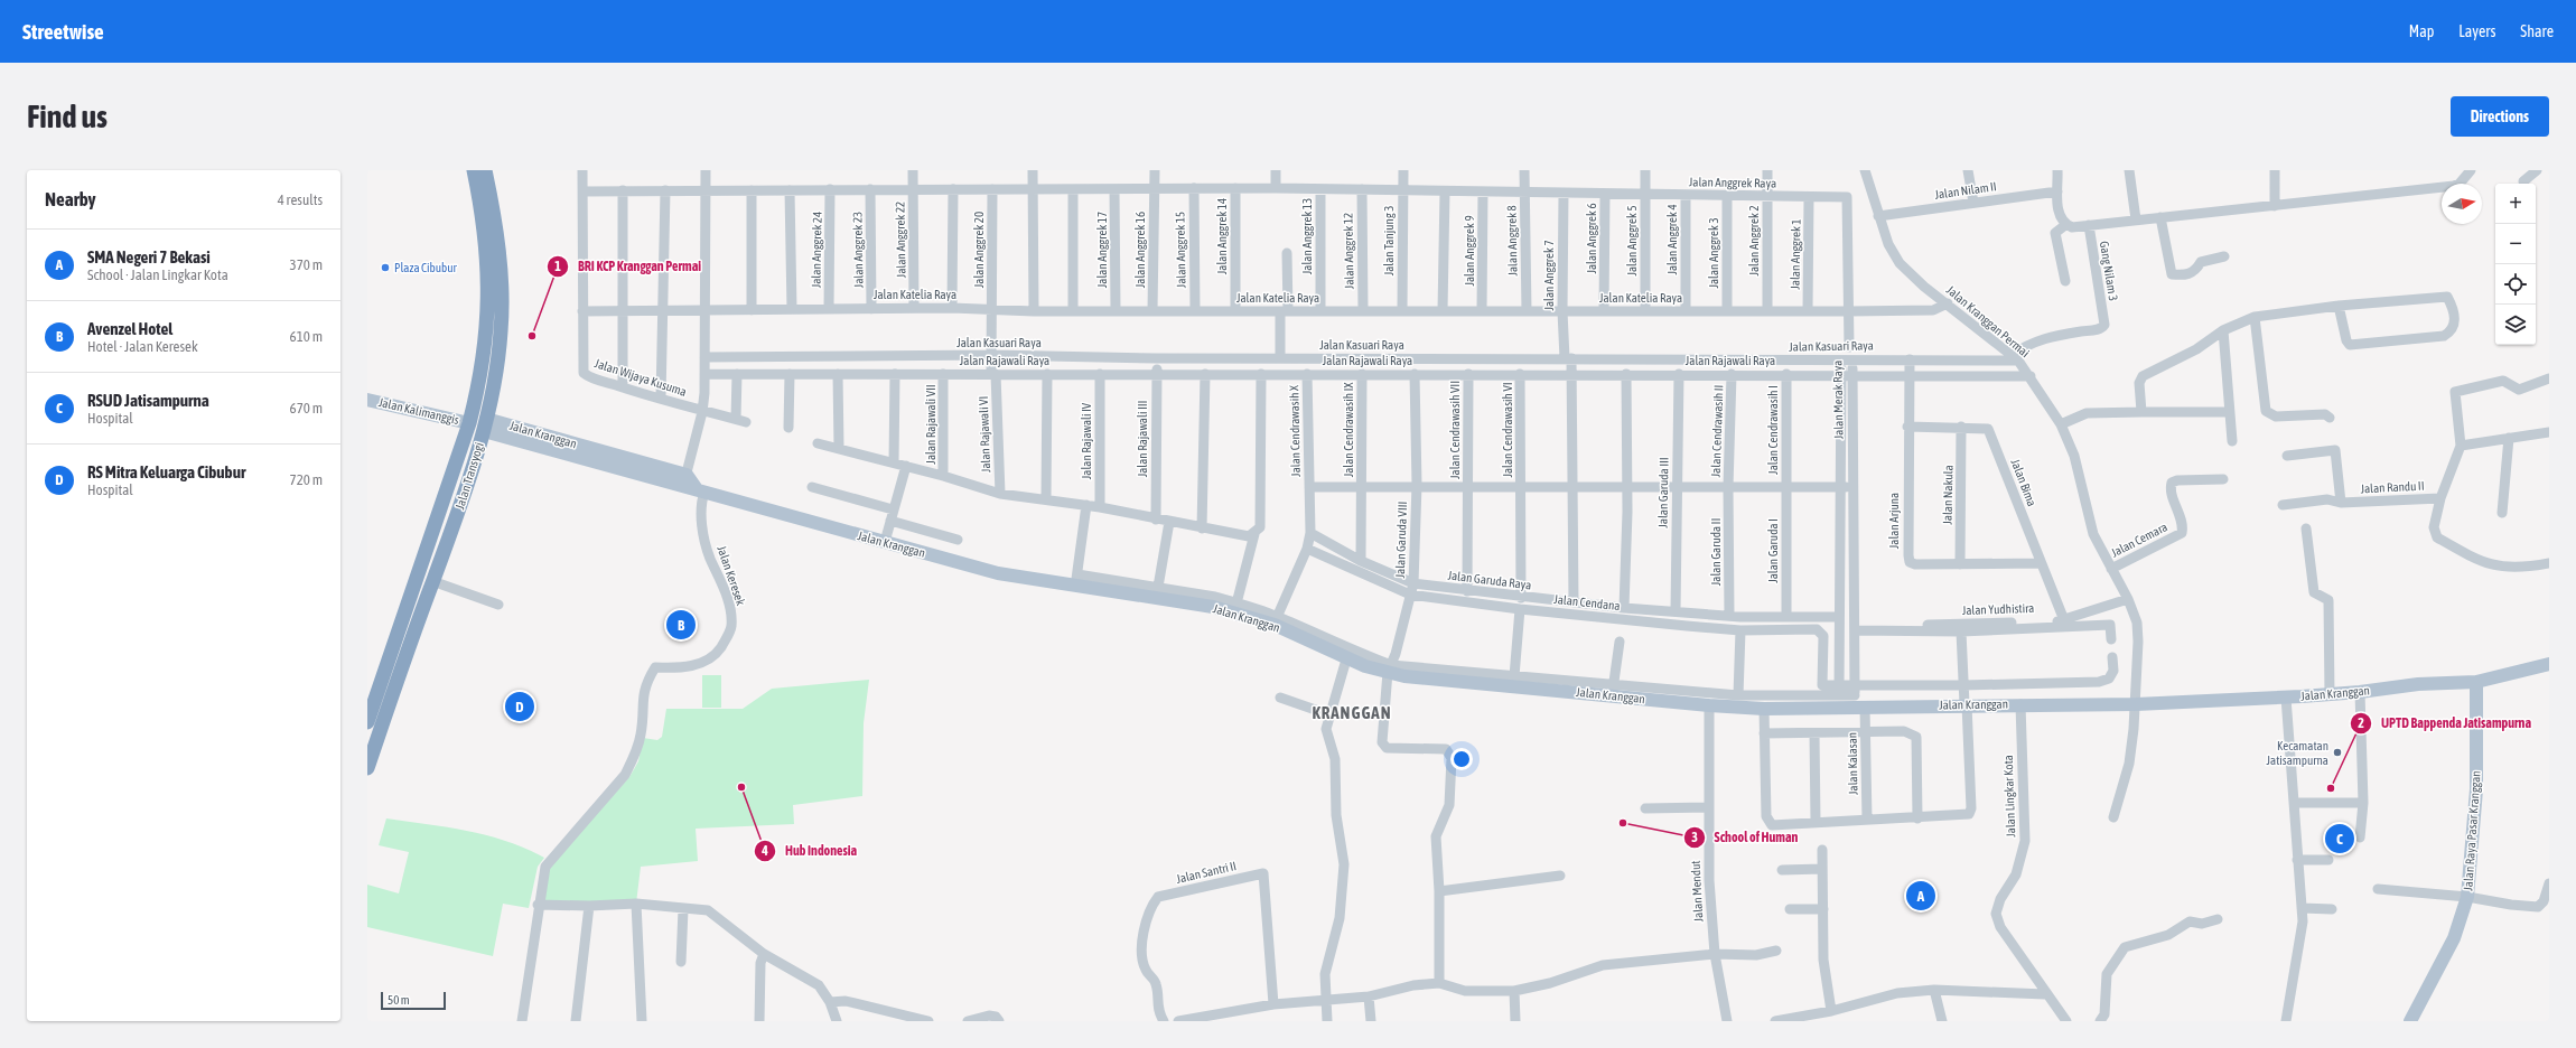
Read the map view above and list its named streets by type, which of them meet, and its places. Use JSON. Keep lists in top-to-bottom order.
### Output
{
  "streets": {
    "highway": ["Jalan Transyogi"],
    "main road": ["Jalan Kalimanggis", "Jalan Kranggan", "Jalan Raya Pasar Kranggan"],
    "street": [
      "Jalan Anggrek Raya",
      "Jalan Nilam II",
      "Jalan Anggrek 14",
      "Jalan Anggrek 13",
      "Jalan Anggrek 6",
      "Jalan Anggrek 22",
      "Jalan Anggrek 4",
      "Jalan Tanjung 3",
      "Jalan Anggrek 8",
      "Jalan Anggrek 5",
      "Jalan Anggrek 2",
      "Jalan Anggrek 24",
      "Jalan Anggrek 23",
      "Jalan Anggrek 20",
      "Jalan Anggrek 17",
      "Jalan Anggrek 16",
      "Jalan Anggrek 15",
      "Jalan Anggrek 12",
      "Jalan Anggrek 9",
      "Jalan Anggrek 3",
      "Jalan Anggrek 1",
      "Gang Nilam 3",
      "Jalan Anggrek 7",
      "Jalan Katelia Raya",
      "Jalan Kranggan Permai",
      "Jalan Kasuari Raya",
      "Jalan Rajawali Raya",
      "Jalan Wijaya Kusuma",
      "Jalan Merak Raya",
      "Jalan Rajawali VII",
      "Jalan Cendrawasih IX",
      "Jalan Cendrawasih VII",
      "Jalan Cendrawasih VI",
      "Jalan Cendrawasih I",
      "Jalan Cendrawasih X",
      "Jalan Cendrawasih II",
      "Jalan Rajawali VI",
      "Jalan Rajawali III",
      "Jalan Rajawali IV",
      "Jalan Bima",
      "Jalan Randu II",
      "Jalan Garuda III",
      "Jalan Nakula",
      "Jalan Arjuna",
      "Jalan Garuda VIII",
      "Jalan Cemara",
      "Jalan Garuda I",
      "Jalan Garuda II",
      "Jalan Keresek",
      "Jalan Garuda Raya",
      "Jalan Cendana",
      "Jalan Yudhistira",
      "Jalan Kalasan",
      "Jalan Lingkar Kota",
      "Jalan Santri II",
      "Jalan Mendut"
    ]
  },
  "crossings": [
    ["Jalan Anggrek Raya", "Jalan Anggrek 14"],
    ["Jalan Anggrek Raya", "Jalan Anggrek 13"],
    ["Jalan Anggrek Raya", "Jalan Anggrek 6"],
    ["Jalan Anggrek Raya", "Jalan Anggrek 22"],
    ["Jalan Anggrek Raya", "Jalan Anggrek 4"],
    ["Jalan Anggrek Raya", "Jalan Tanjung 3"],
    ["Jalan Anggrek Raya", "Jalan Anggrek 8"],
    ["Jalan Anggrek Raya", "Jalan Anggrek 5"],
    ["Jalan Anggrek Raya", "Jalan Anggrek 2"],
    ["Jalan Anggrek Raya", "Jalan Anggrek 24"],
    ["Jalan Anggrek Raya", "Jalan Anggrek 23"],
    ["Jalan Anggrek Raya", "Jalan Anggrek 20"],
    ["Jalan Anggrek Raya", "Jalan Anggrek 17"],
    ["Jalan Anggrek Raya", "Jalan Anggrek 16"],
    ["Jalan Anggrek Raya", "Jalan Anggrek 15"],
    ["Jalan Anggrek Raya", "Jalan Anggrek 12"],
    ["Jalan Anggrek Raya", "Jalan Anggrek 9"],
    ["Jalan Anggrek Raya", "Jalan Anggrek 3"],
    ["Jalan Anggrek Raya", "Jalan Anggrek 1"],
    ["Jalan Anggrek Raya", "Jalan Anggrek 7"],
    ["Jalan Anggrek Raya", "Jalan Katelia Raya"],
    ["Jalan Anggrek Raya", "Jalan Wijaya Kusuma"],
    ["Jalan Anggrek Raya", "Jalan Keresek"],
    ["Jalan Nilam II", "Jalan Kranggan Permai"],
    ["Jalan Anggrek 14", "Jalan Katelia Raya"],
    ["Jalan Anggrek 13", "Jalan Katelia Raya"],
    ["Jalan Anggrek 6", "Jalan Katelia Raya"],
    ["Jalan Anggrek 22", "Jalan Katelia Raya"],
    ["Jalan Anggrek 4", "Jalan Katelia Raya"],
    ["Jalan Tanjung 3", "Jalan Katelia Raya"],
    ["Jalan Anggrek 8", "Jalan Katelia Raya"],
    ["Jalan Anggrek 5", "Jalan Katelia Raya"],
    ["Jalan Anggrek 2", "Jalan Katelia Raya"],
    ["Jalan Anggrek 24", "Jalan Katelia Raya"],
    ["Jalan Anggrek 23", "Jalan Katelia Raya"],
    ["Jalan Anggrek 20", "Jalan Katelia Raya"],
    ["Jalan Anggrek 20", "Jalan Kasuari Raya"],
    ["Jalan Anggrek 20", "Jalan Rajawali VI"],
    ["Jalan Anggrek 17", "Jalan Katelia Raya"],
    ["Jalan Anggrek 16", "Jalan Katelia Raya"],
    ["Jalan Anggrek 15", "Jalan Katelia Raya"],
    ["Jalan Anggrek 12", "Jalan Katelia Raya"],
    ["Jalan Anggrek 9", "Jalan Katelia Raya"],
    ["Jalan Anggrek 3", "Jalan Katelia Raya"],
    ["Jalan Anggrek 1", "Jalan Katelia Raya"],
    ["Gang Nilam 3", "Jalan Kranggan Permai"],
    ["Gang Nilam 3", "Jalan Kasuari Raya"],
    ["Jalan Anggrek 7", "Jalan Katelia Raya"],
    ["Jalan Anggrek 7", "Jalan Kasuari Raya"],
    ["Jalan Anggrek 7", "Jalan Rajawali Raya"],
    ["Jalan Anggrek 7", "Jalan Garuda Raya"],
    ["Jalan Katelia Raya", "Jalan Kranggan Permai"],
    ["Jalan Katelia Raya", "Jalan Wijaya Kusuma"],
    ["Jalan Katelia Raya", "Jalan Keresek"],
    ["Jalan Kranggan Permai", "Jalan Kasuari Raya"],
    ["Jalan Kranggan Permai", "Jalan Rajawali Raya"],
    ["Jalan Kranggan Permai", "Jalan Kranggan"],
    ["Jalan Kranggan Permai", "Jalan Cemara"],
    ["Jalan Kranggan Permai", "Jalan Yudhistira"],
    ["Jalan Kasuari Raya", "Jalan Merak Raya"],
    ["Jalan Kasuari Raya", "Jalan Rajawali VI"],
    ["Jalan Kasuari Raya", "Jalan Rajawali III"],
    ["Jalan Kasuari Raya", "Jalan Arjuna"],
    ["Jalan Kasuari Raya", "Jalan Keresek"],
    ["Jalan Rajawali Raya", "Jalan Merak Raya"],
    ["Jalan Rajawali Raya", "Jalan Rajawali VII"],
    ["Jalan Rajawali Raya", "Jalan Cendrawasih IX"],
    ["Jalan Rajawali Raya", "Jalan Cendrawasih VII"],
    ["Jalan Rajawali Raya", "Jalan Cendrawasih VI"],
    ["Jalan Rajawali Raya", "Jalan Cendrawasih I"],
    ["Jalan Rajawali Raya", "Jalan Cendrawasih X"],
    ["Jalan Rajawali Raya", "Jalan Cendrawasih II"],
    ["Jalan Rajawali Raya", "Jalan Rajawali VI"],
    ["Jalan Rajawali Raya", "Jalan Rajawali III"],
    ["Jalan Rajawali Raya", "Jalan Rajawali IV"],
    ["Jalan Rajawali Raya", "Jalan Garuda III"],
    ["Jalan Rajawali Raya", "Jalan Arjuna"],
    ["Jalan Rajawali Raya", "Jalan Garuda VIII"],
    ["Jalan Rajawali Raya", "Jalan Keresek"],
    ["Jalan Wijaya Kusuma", "Jalan Keresek"],
    ["Jalan Merak Raya", "Jalan Kranggan"],
    ["Jalan Merak Raya", "Jalan Garuda Raya"],
    ["Jalan Merak Raya", "Jalan Cendana"],
    ["Jalan Merak Raya", "Jalan Kalasan"],
    ["Jalan Kalimanggis", "Jalan Transyogi"],
    ["Jalan Cendrawasih IX", "Jalan Garuda Raya"],
    ["Jalan Cendrawasih VII", "Jalan Garuda Raya"],
    ["Jalan Cendrawasih VI", "Jalan Garuda Raya"],
    ["Jalan Cendrawasih I", "Jalan Garuda I"],
    ["Jalan Cendrawasih X", "Jalan Kranggan"],
    ["Jalan Cendrawasih X", "Jalan Garuda Raya"],
    ["Jalan Cendrawasih X", "Jalan Cendana"],
    ["Jalan Cendrawasih II", "Jalan Garuda II"],
    ["Jalan Kranggan", "Jalan Transyogi"],
    ["Jalan Kranggan", "Jalan Garuda VIII"],
    ["Jalan Kranggan", "Jalan Keresek"],
    ["Jalan Kranggan", "Jalan Kalasan"],
    ["Jalan Kranggan", "Jalan Lingkar Kota"],
    ["Jalan Kranggan", "Jalan Raya Pasar Kranggan"],
    ["Jalan Kranggan", "Jalan Mendut"],
    ["Jalan Bima", "Jalan Nakula"],
    ["Jalan Bima", "Jalan Arjuna"],
    ["Jalan Bima", "Jalan Yudhistira"],
    ["Jalan Garuda III", "Jalan Garuda Raya"],
    ["Jalan Nakula", "Jalan Arjuna"],
    ["Jalan Garuda VIII", "Jalan Garuda Raya"],
    ["Jalan Garuda VIII", "Jalan Cendana"],
    ["Jalan Garuda I", "Jalan Garuda Raya"],
    ["Jalan Garuda II", "Jalan Garuda Raya"]
  ],
  "districts": ["KRANGGAN"],
  "places": [
    "Plaza Cibubur",
    "BRI KCP Kranggan Permai",
    "Kecamatan Jatisampurna",
    "Hub Indonesia",
    "UPTD Bappenda Jatisampurna",
    "School of Human"
  ],
  "scale_bar": "50 m",
  "north": "right",
  "page": {
    "header": "Streetwise",
    "nav": ["Map", "Layers", "Share"],
    "buttons": "Directions",
    "title": "Find us",
    "heading": ["Nearby", "4 results"],
    "map_buttons": ["+", "−"],
    "list": [
      {
        "mark": "A",
        "name": "SMA Negeri 7 Bekasi",
        "note": "School · Jalan Lingkar Kota",
        "value": "370 m"
      },
      {
        "mark": "B",
        "name": "Avenzel Hotel",
        "note": "Hotel · Jalan Keresek",
        "value": "610 m"
      },
      {
        "mark": "C",
        "name": "RSUD Jatisampurna",
        "note": "Hospital",
        "value": "670 m"
      },
      {
        "mark": "D",
        "name": "RS Mitra Keluarga Cibubur",
        "note": "Hospital",
        "value": "720 m"
      }
    ],
    "pins": [
      "B",
      "D",
      "C",
      "A"
    ],
    "scale": "50 m"
  }
}
